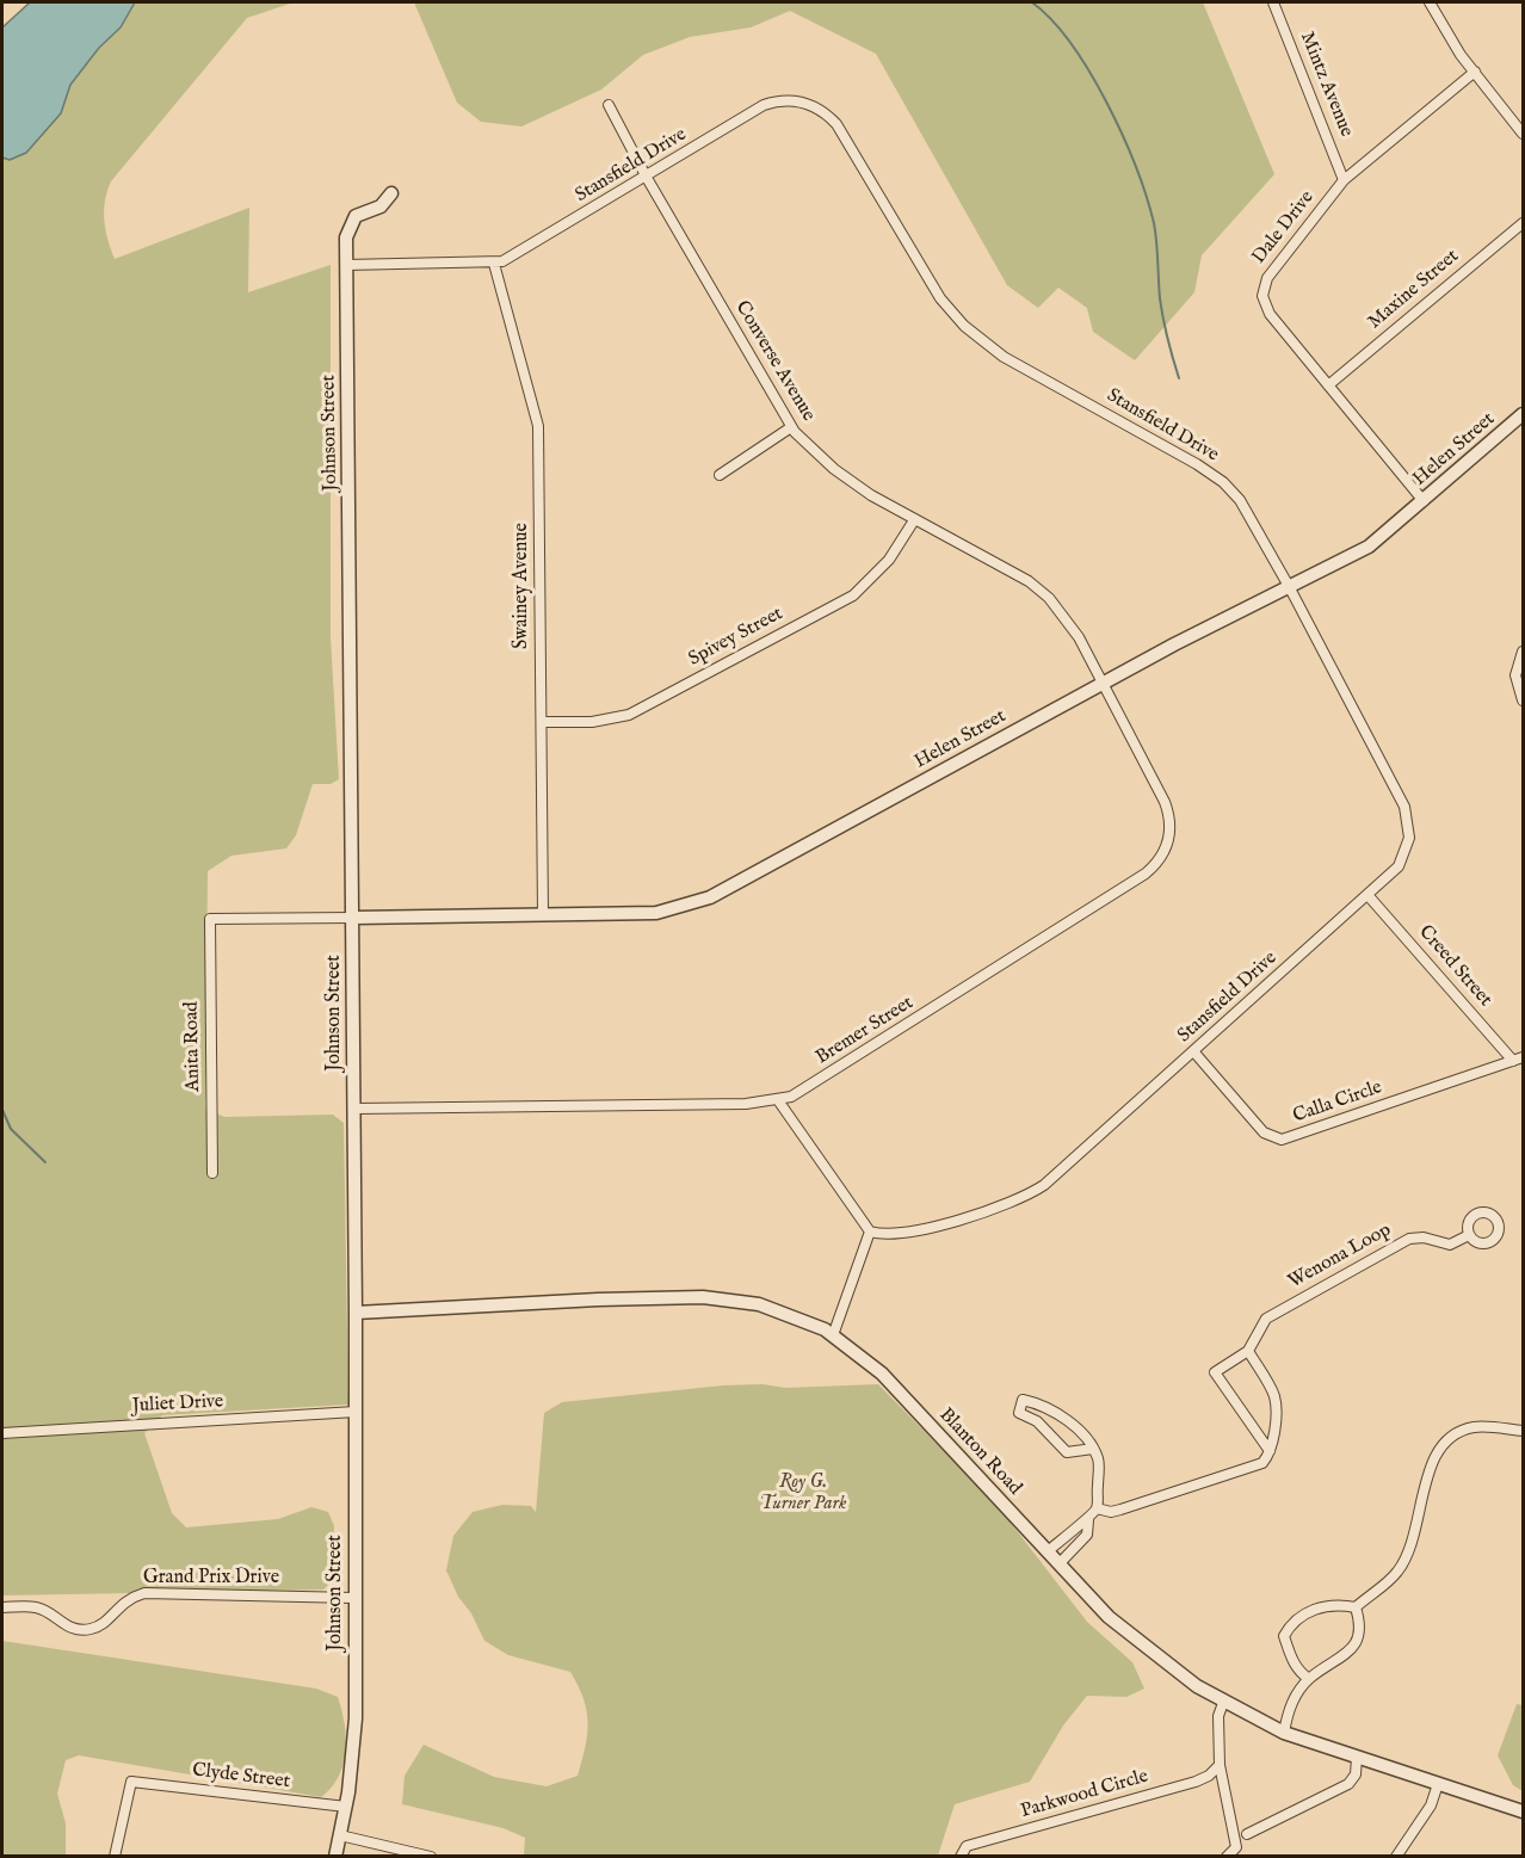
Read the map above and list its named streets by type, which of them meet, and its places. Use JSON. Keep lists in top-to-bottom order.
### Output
{
  "streets": {
    "street": [
      "Mintz Avenue",
      "Stansfield Drive",
      "Dale Drive",
      "Maxine Street",
      "Converse Avenue",
      "Johnson Street",
      "Helen Street",
      "Swainey Avenue",
      "Spivey Street",
      "Creed Street",
      "Bremer Street",
      "Anita Road",
      "Calla Circle",
      "Wenona Loop",
      "Juliet Drive",
      "Blanton Road",
      "Grand Prix Drive",
      "Clyde Street",
      "Parkwood Circle"
    ]
  },
  "crossings": [
    ["Mintz Avenue", "Dale Drive"],
    ["Stansfield Drive", "Converse Avenue"],
    ["Stansfield Drive", "Johnson Street"],
    ["Stansfield Drive", "Helen Street"],
    ["Stansfield Drive", "Swainey Avenue"],
    ["Stansfield Drive", "Creed Street"],
    ["Stansfield Drive", "Calla Circle"],
    ["Dale Drive", "Maxine Street"],
    ["Dale Drive", "Helen Street"],
    ["Converse Avenue", "Helen Street"],
    ["Converse Avenue", "Spivey Street"],
    ["Converse Avenue", "Bremer Street"],
    ["Johnson Street", "Helen Street"],
    ["Johnson Street", "Bremer Street"],
    ["Johnson Street", "Anita Road"],
    ["Johnson Street", "Juliet Drive"],
    ["Johnson Street", "Blanton Road"],
    ["Johnson Street", "Grand Prix Drive"],
    ["Johnson Street", "Clyde Street"],
    ["Helen Street", "Swainey Avenue"],
    ["Helen Street", "Bremer Street"],
    ["Helen Street", "Anita Road"],
    ["Swainey Avenue", "Spivey Street"],
    ["Creed Street", "Calla Circle"]
  ],
  "parks": ["Roy G. Turner Park"]
}
